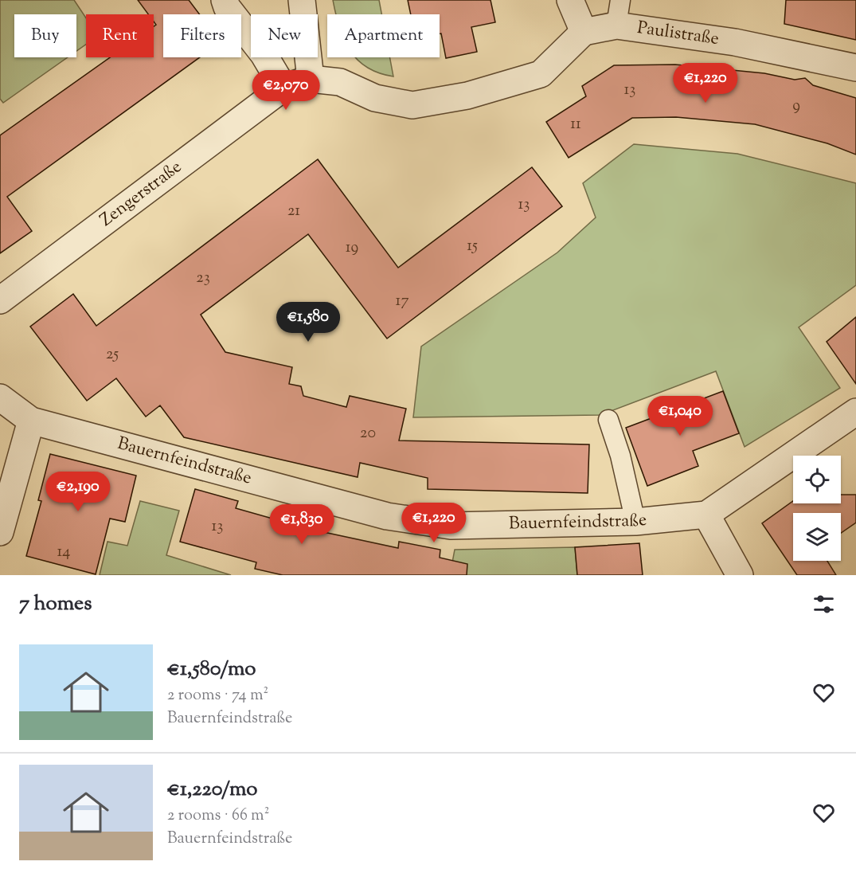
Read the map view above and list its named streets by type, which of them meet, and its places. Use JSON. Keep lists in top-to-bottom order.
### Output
{
  "streets": {
    "street": ["Paulistraße", "Zengerstraße", "Bauernfeindstraße"]
  },
  "crossings": [
    ["Paulistraße", "Zengerstraße"]
  ],
  "house_numbers": [
    "13",
    "9",
    "11",
    "13",
    "21",
    "15",
    "19",
    "23",
    "17",
    "25",
    "20",
    "13",
    "14"
  ],
  "page": {
    "chip": [
      "Buy",
      "Rent",
      "Filters",
      "New",
      "Apartment"
    ],
    "price": [
      "€1,220",
      "€2,070",
      "€1,580",
      "€1,040",
      "€2,190",
      "€1,220",
      "€1,830"
    ],
    "heading": "7 homes",
    "list": [
      {
        "name": "€1,580/mo",
        "note": "2 rooms · 74 m² · Bauernfeindstraße"
      },
      {
        "name": "€1,220/mo",
        "note": "2 rooms · 66 m² · Bauernfeindstraße"
      }
    ]
  }
}
